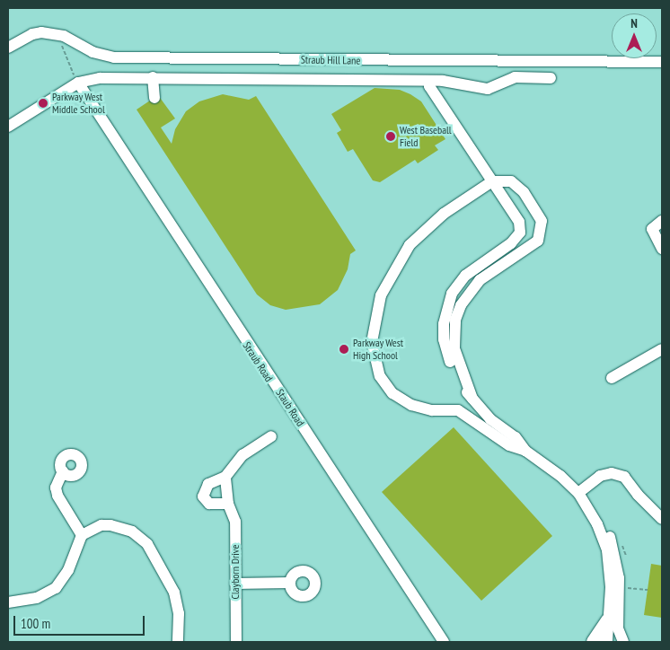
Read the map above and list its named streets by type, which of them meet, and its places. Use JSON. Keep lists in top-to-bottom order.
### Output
{
  "streets": {
    "street": [
      "Straub Hill Lane",
      "Straub Road",
      "Staub Road",
      "Clayborn Drive"
    ]
  },
  "crossings": [
    ["Straub Road", "Staub Road"]
  ],
  "places": ["Parkway West Middle School", "West Baseball Field", "Parkway West High School"],
  "scale_bar": "100 m",
  "north": "top"
}
